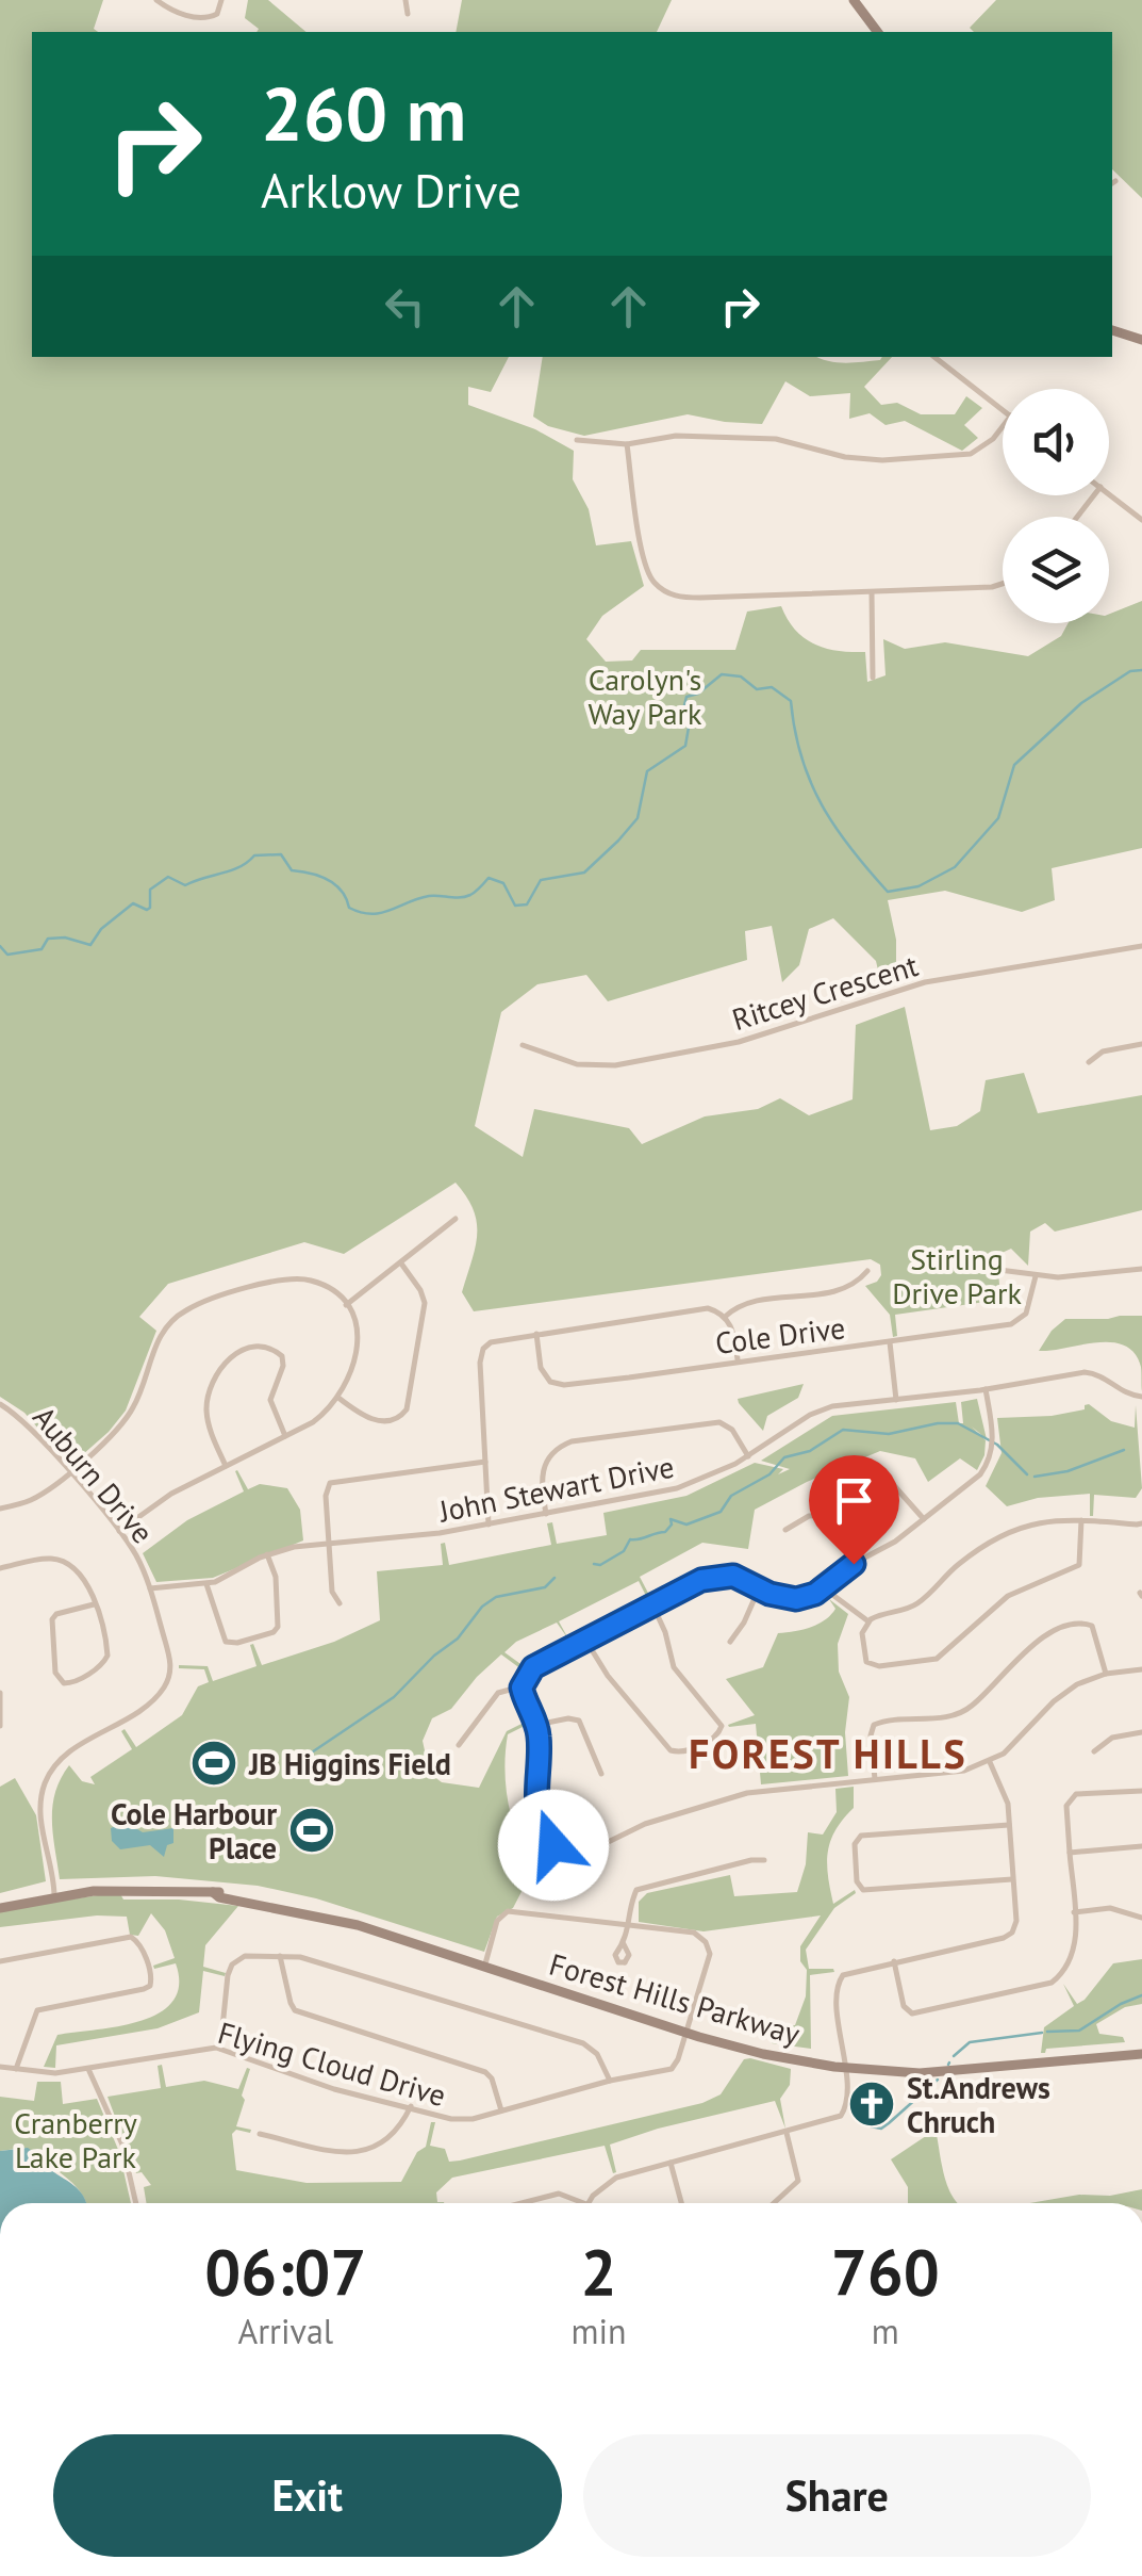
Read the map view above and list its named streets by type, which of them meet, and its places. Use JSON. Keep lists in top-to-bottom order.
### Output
{
  "streets": {
    "main road": ["Forest Hills Parkway"],
    "street": [
      "Ritcey Crescent",
      "Cole Drive",
      "Auburn Drive",
      "John Stewart Drive",
      "Flying Cloud Drive"
    ]
  },
  "crossings": [
    ["Auburn Drive", "John Stewart Drive"],
    ["Auburn Drive", "Forest Hills Parkway"],
    ["Forest Hills Parkway", "Flying Cloud Drive"]
  ],
  "districts": ["FOREST HILLS"],
  "parks": ["Carolyn's Way Park", "Stirling Drive Park", "Cranberry Lake Park"],
  "places": {
    "sports": ["JB Higgins Field", "Cole Harbour Place"],
    "church": ["St.Andrews Chruch"]
  },
  "page": {
    "turn": ["260 m", "Arklow Drive"],
    "eta": [
      "06:07",
      "Arrival",
      "2",
      "min",
      "760",
      "m"
    ],
    "buttons": ["Exit", "Share"]
  }
}
